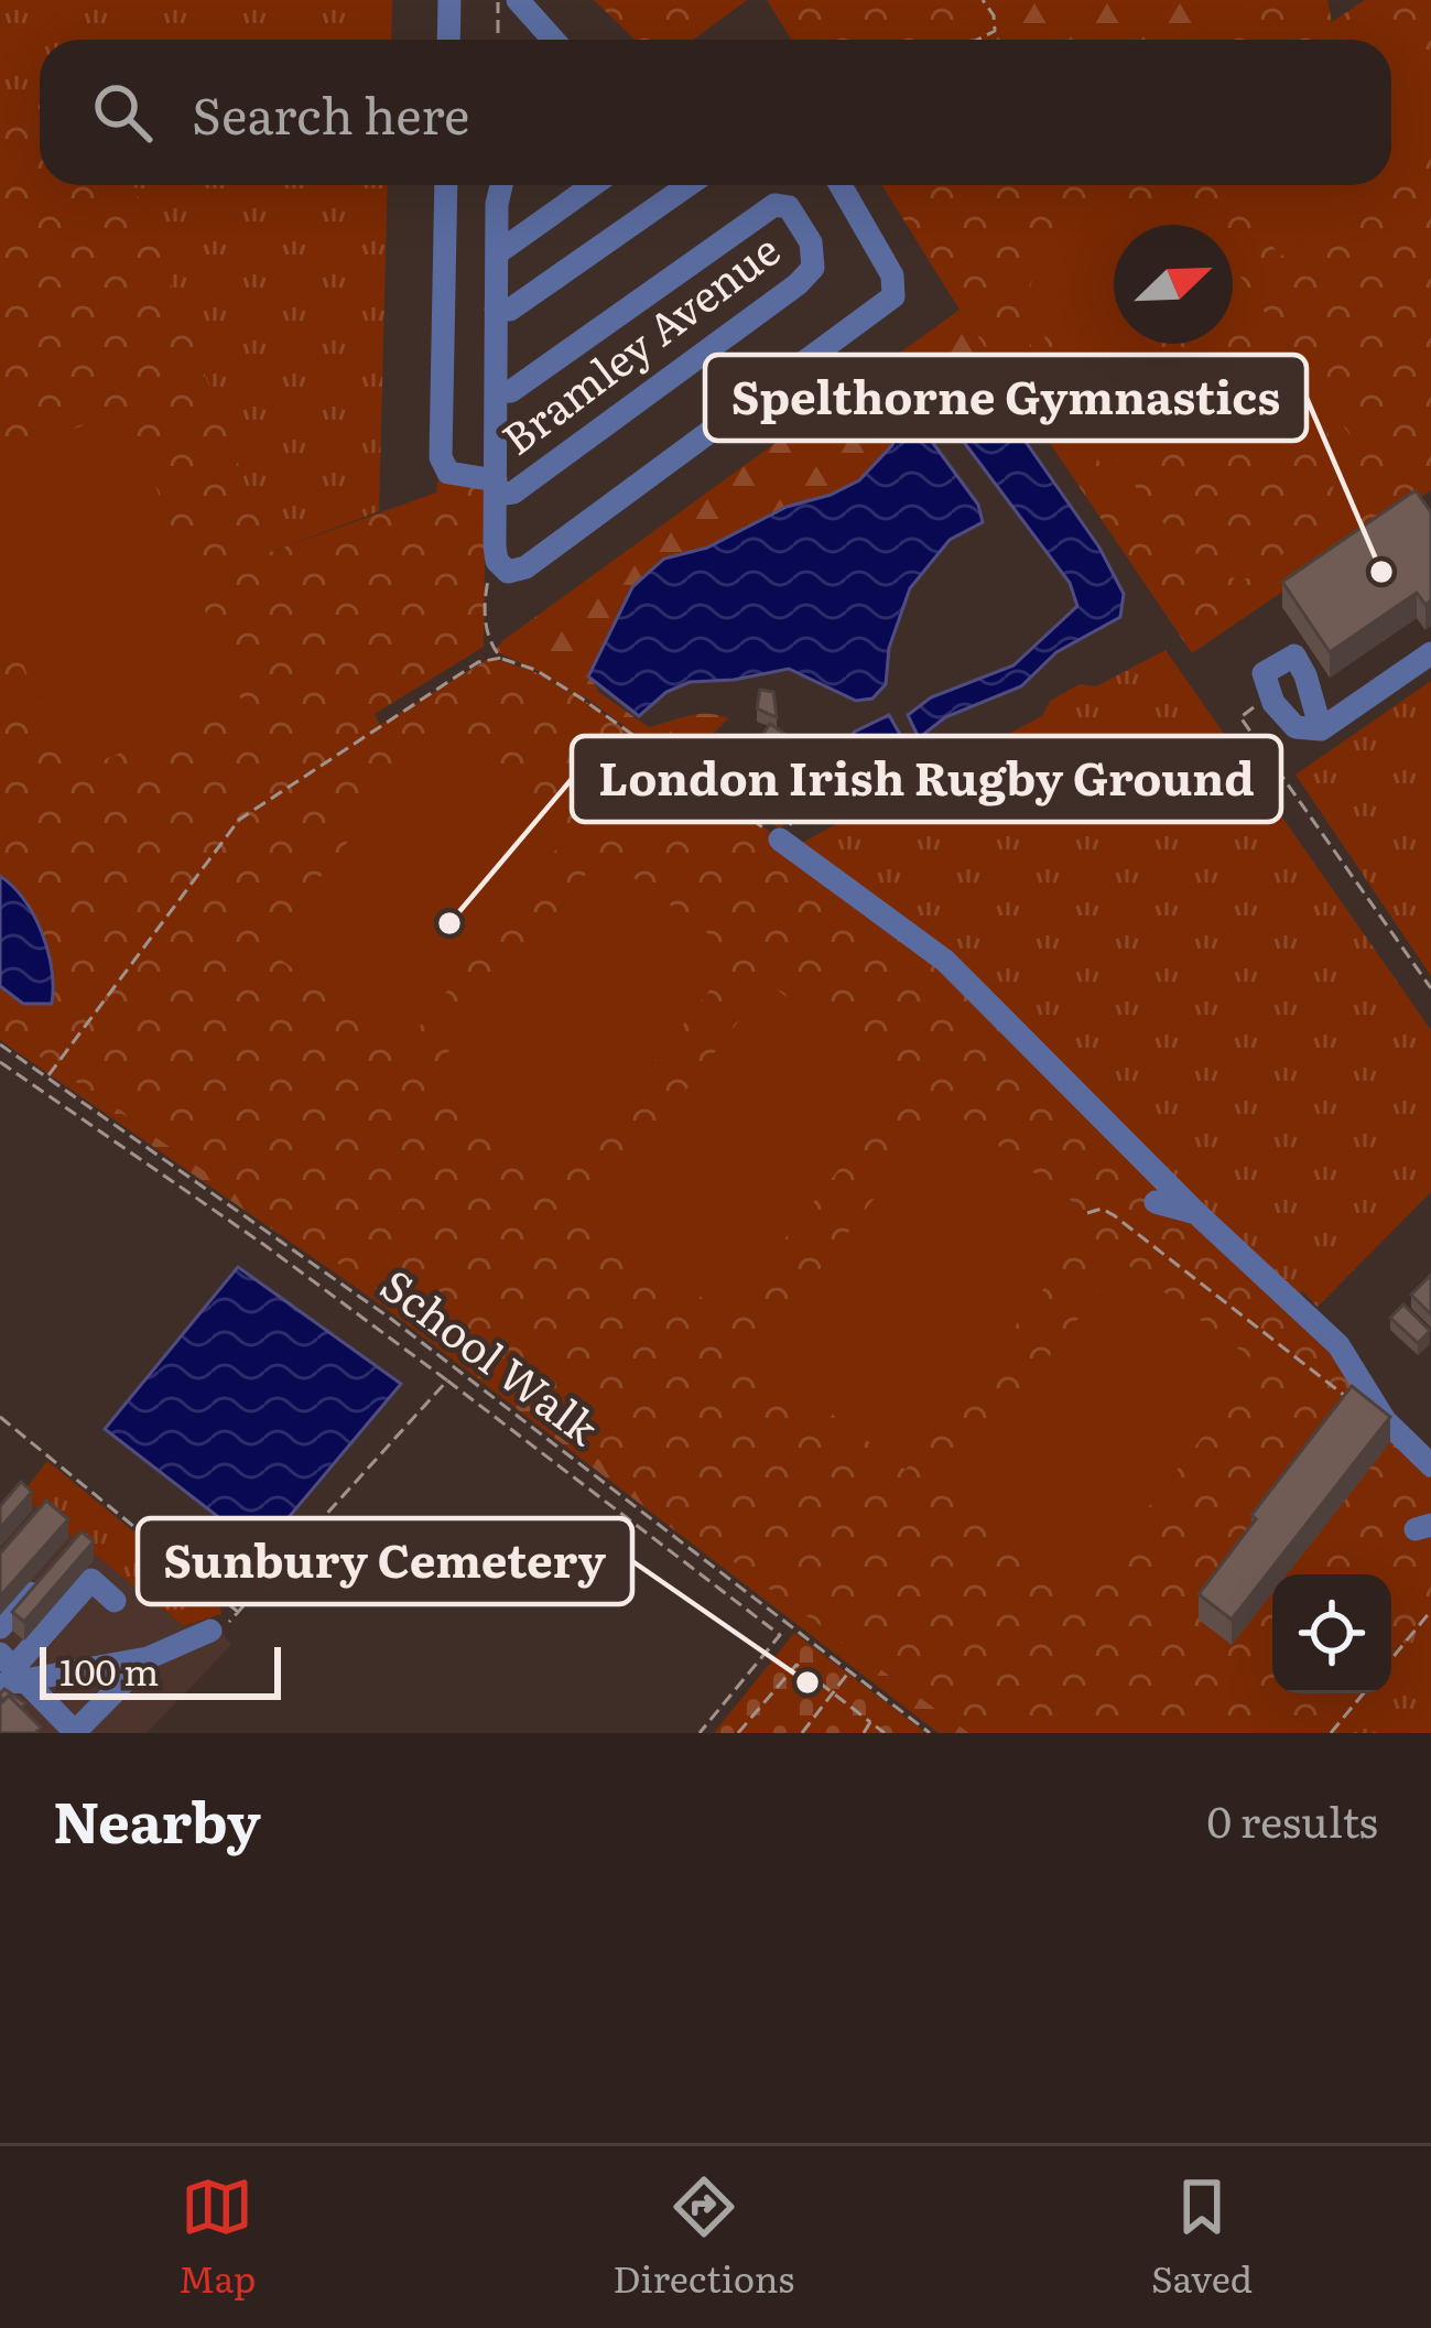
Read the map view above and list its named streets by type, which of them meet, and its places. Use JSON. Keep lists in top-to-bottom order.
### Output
{
  "streets": {
    "lane": ["Bramley Avenue"],
    "path": ["School Walk"]
  },
  "places": ["Spelthorne Gymnastics", "London Irish Rugby Ground", "Sunbury Cemetery"],
  "scale_bar": "100 m",
  "north": "top right",
  "page": {
    "search": "Search here",
    "scale": "100 m",
    "heading": ["Nearby", "0 results"],
    "nav": ["Map", "Directions", "Saved"]
  }
}
